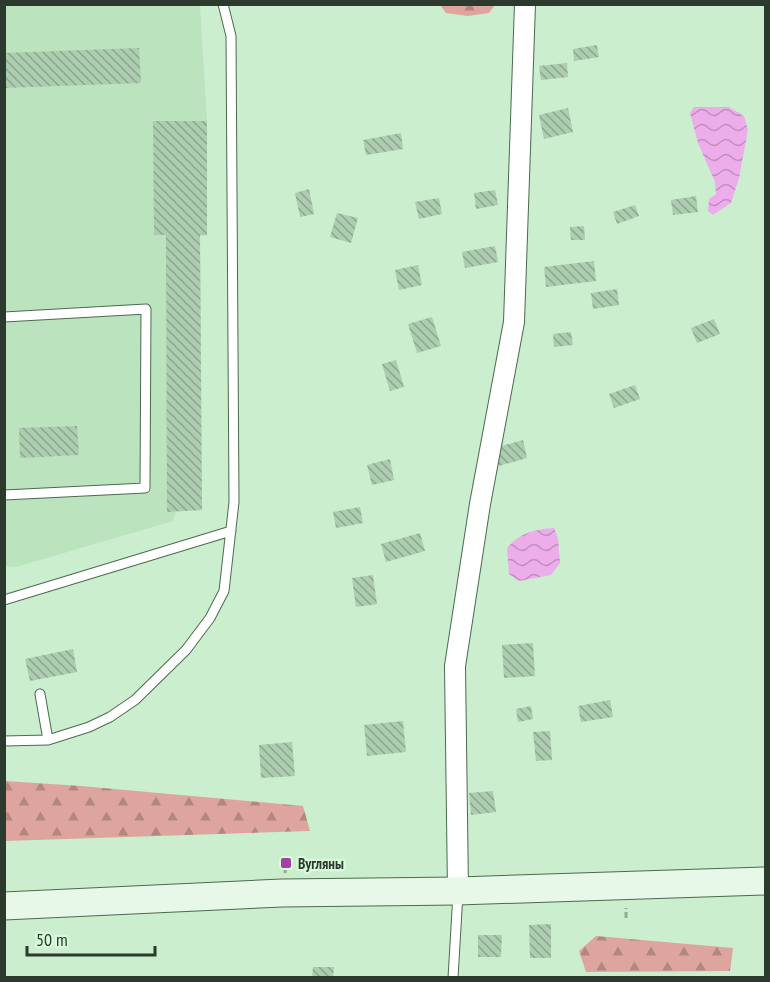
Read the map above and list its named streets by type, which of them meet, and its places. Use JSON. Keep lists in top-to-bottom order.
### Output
{
  "places": {
    "transit": ["Вугляны"]
  },
  "scale_bar": "50 m"
}
